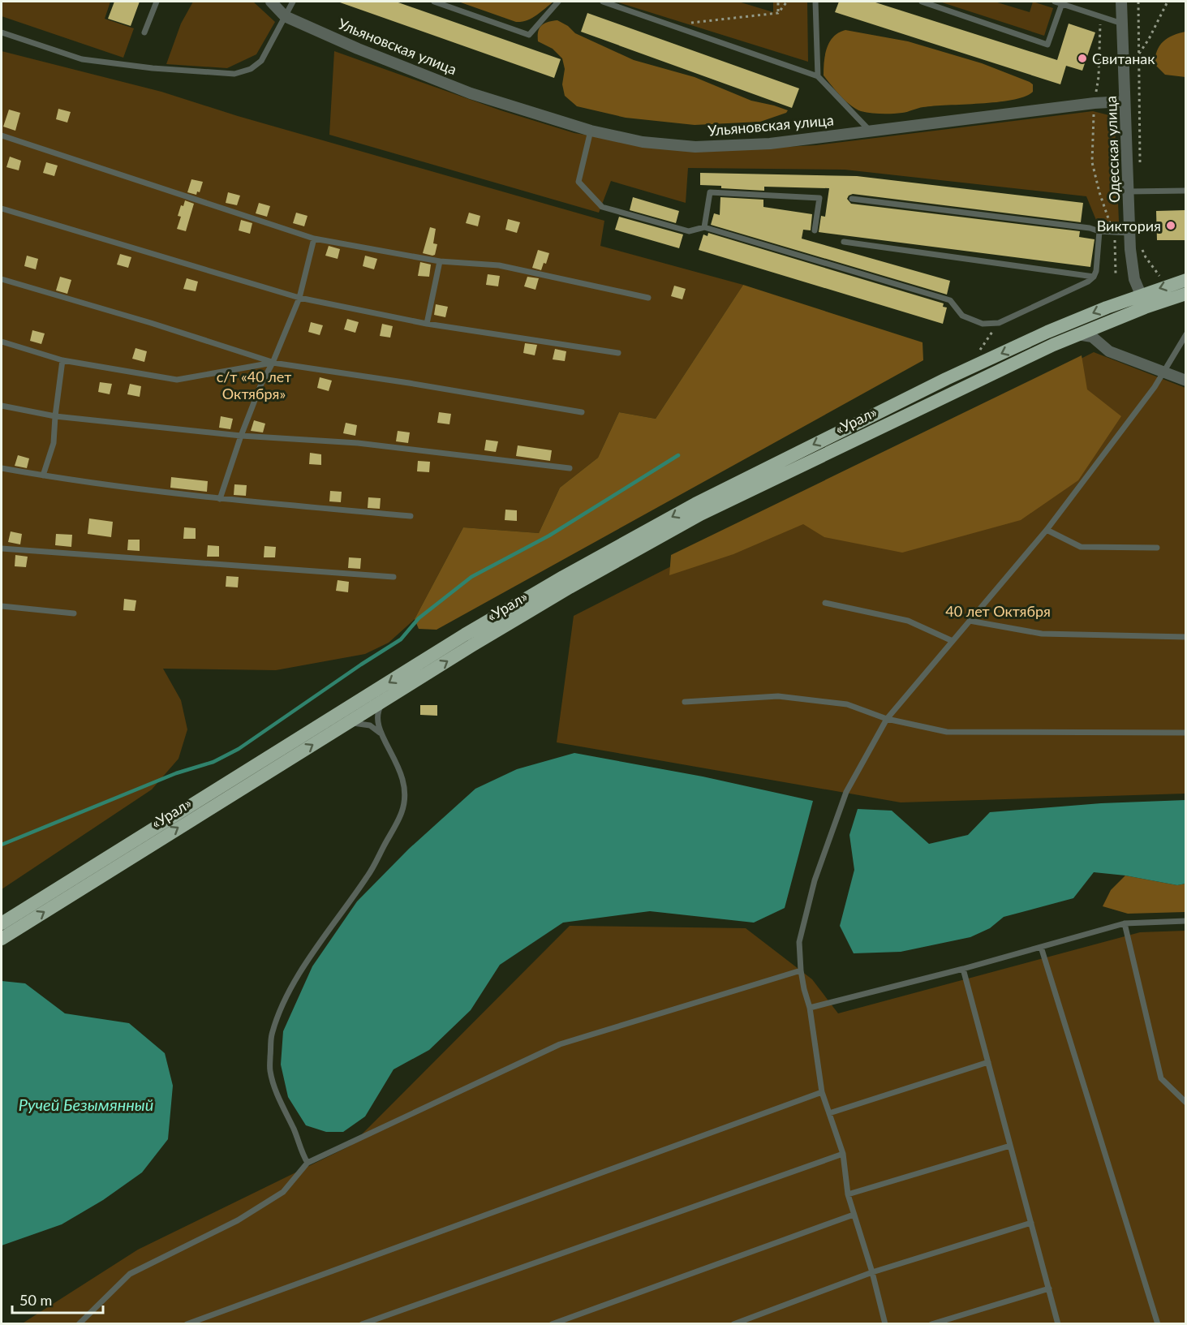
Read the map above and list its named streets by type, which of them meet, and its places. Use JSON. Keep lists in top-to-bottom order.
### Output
{
  "streets": {
    "highway": ["«Урал»"],
    "street": ["Ульяновская улица", "Одесская улица"]
  },
  "crossings": [
    ["Ульяновская улица", "Одесская улица"]
  ],
  "water": ["Ручей Безымянный"],
  "parks": ["с/т «40 лет Октября»", "40 лет Октября"],
  "places": ["Свитанак", "Виктория"],
  "scale_bar": "50 m"
}
